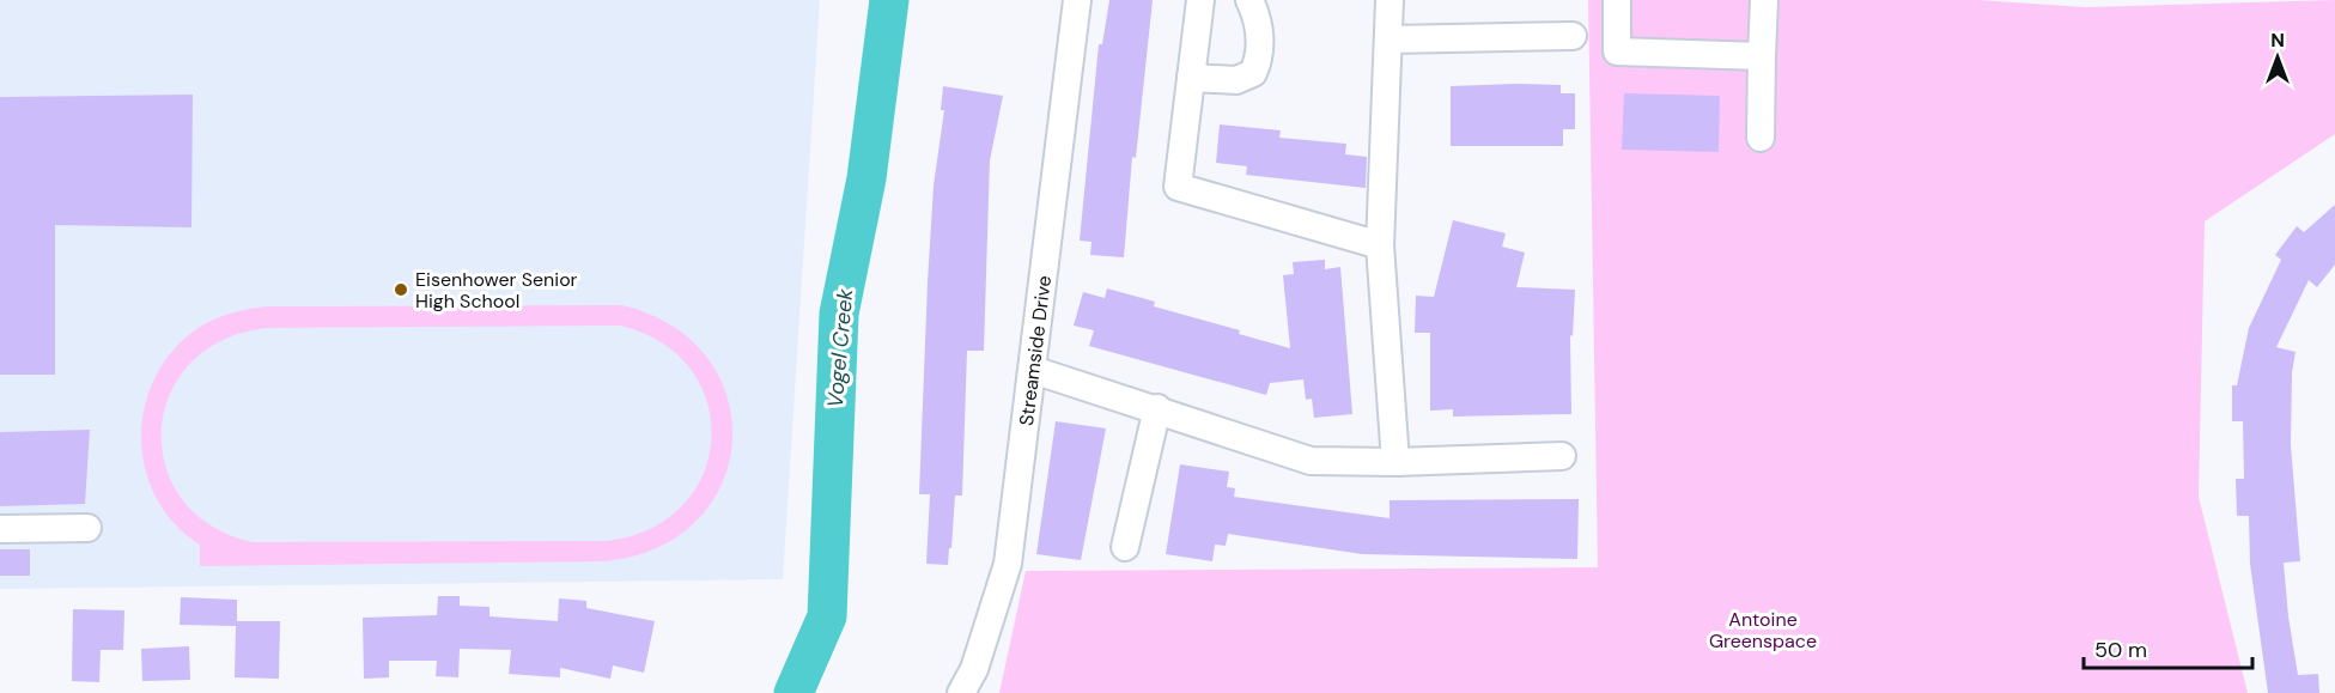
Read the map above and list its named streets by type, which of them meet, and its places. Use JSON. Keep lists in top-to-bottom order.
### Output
{
  "streets": {
    "street": ["Streamside Drive"]
  },
  "water": ["Vogel Creek"],
  "parks": ["Antoine Greenspace"],
  "places": ["Eisenhower Senior High School"],
  "scale_bar": "50 m",
  "north": "top"
}
